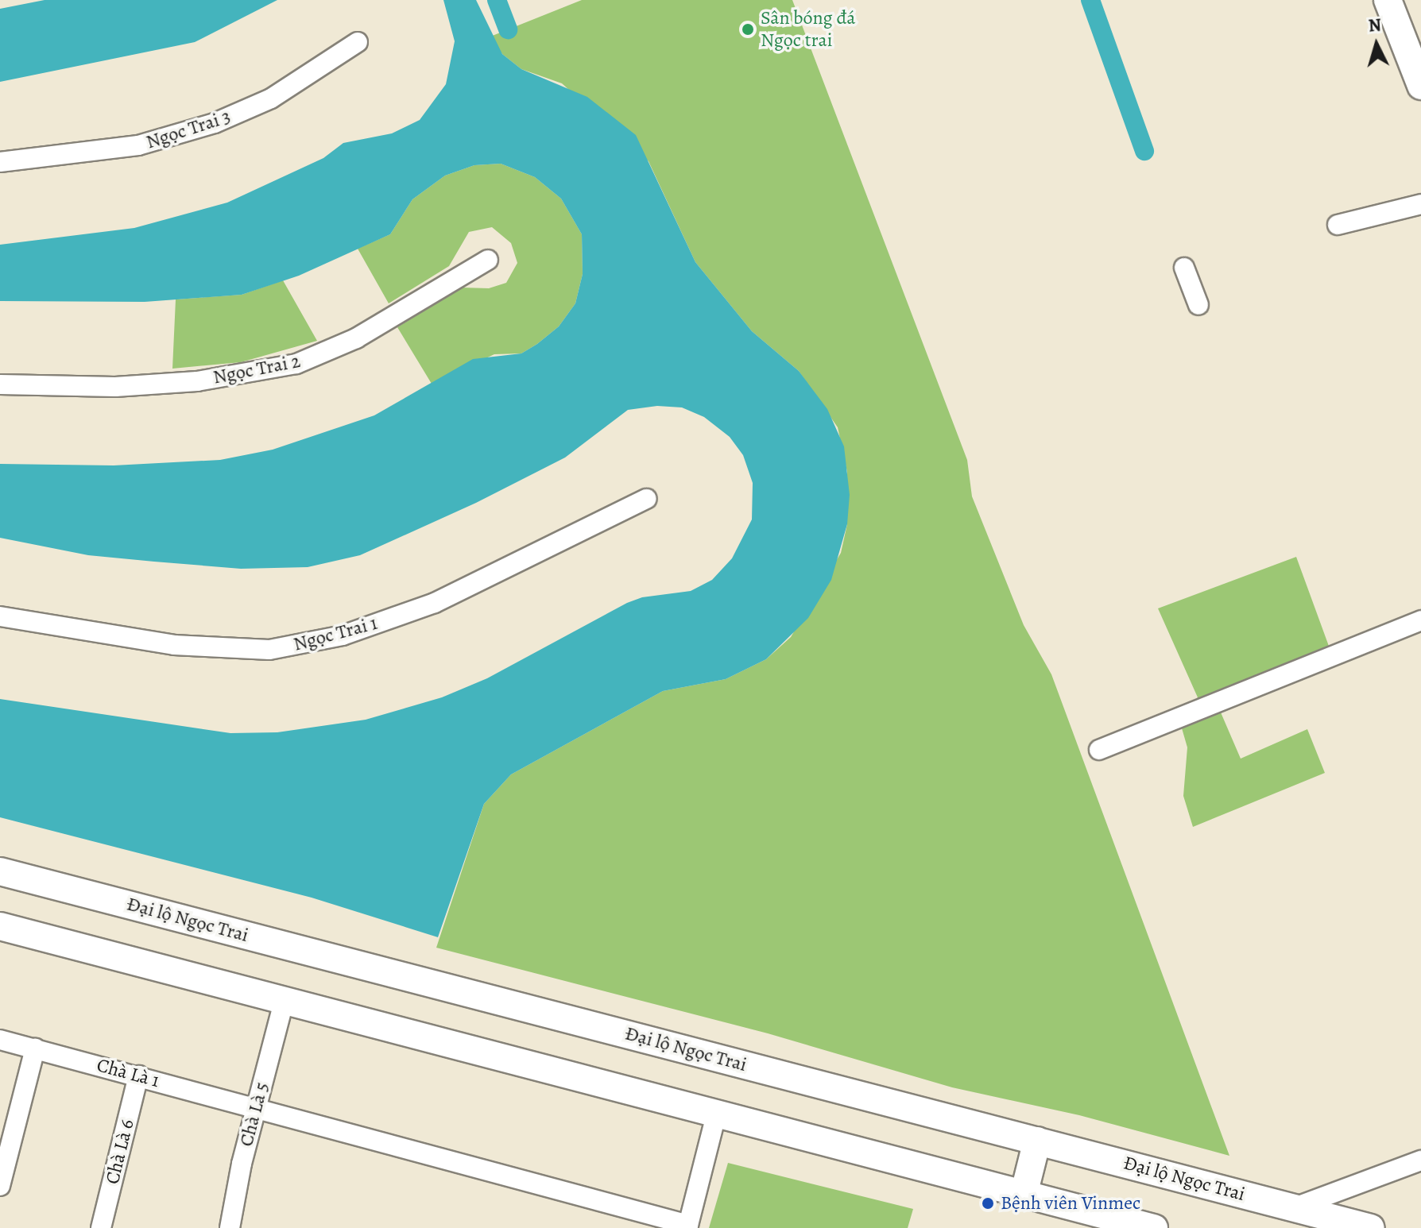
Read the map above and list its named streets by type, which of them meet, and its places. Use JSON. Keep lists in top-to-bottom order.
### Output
{
  "streets": {
    "main road": ["Đại lộ Ngọc Trai"],
    "street": [
      "Ngọc Trai 3",
      "Ngọc Trai 2",
      "Ngọc Trai 1",
      "Chà Là 1",
      "Chà Là 5",
      "Chà Là 6"
    ]
  },
  "crossings": [
    ["Chà Là 1", "Chà Là 5"],
    ["Chà Là 1", "Chà Là 6"]
  ],
  "places": ["Sân bóng đá Ngọc trai", "Bệnh viên Vinmec"],
  "north": "top"
}
